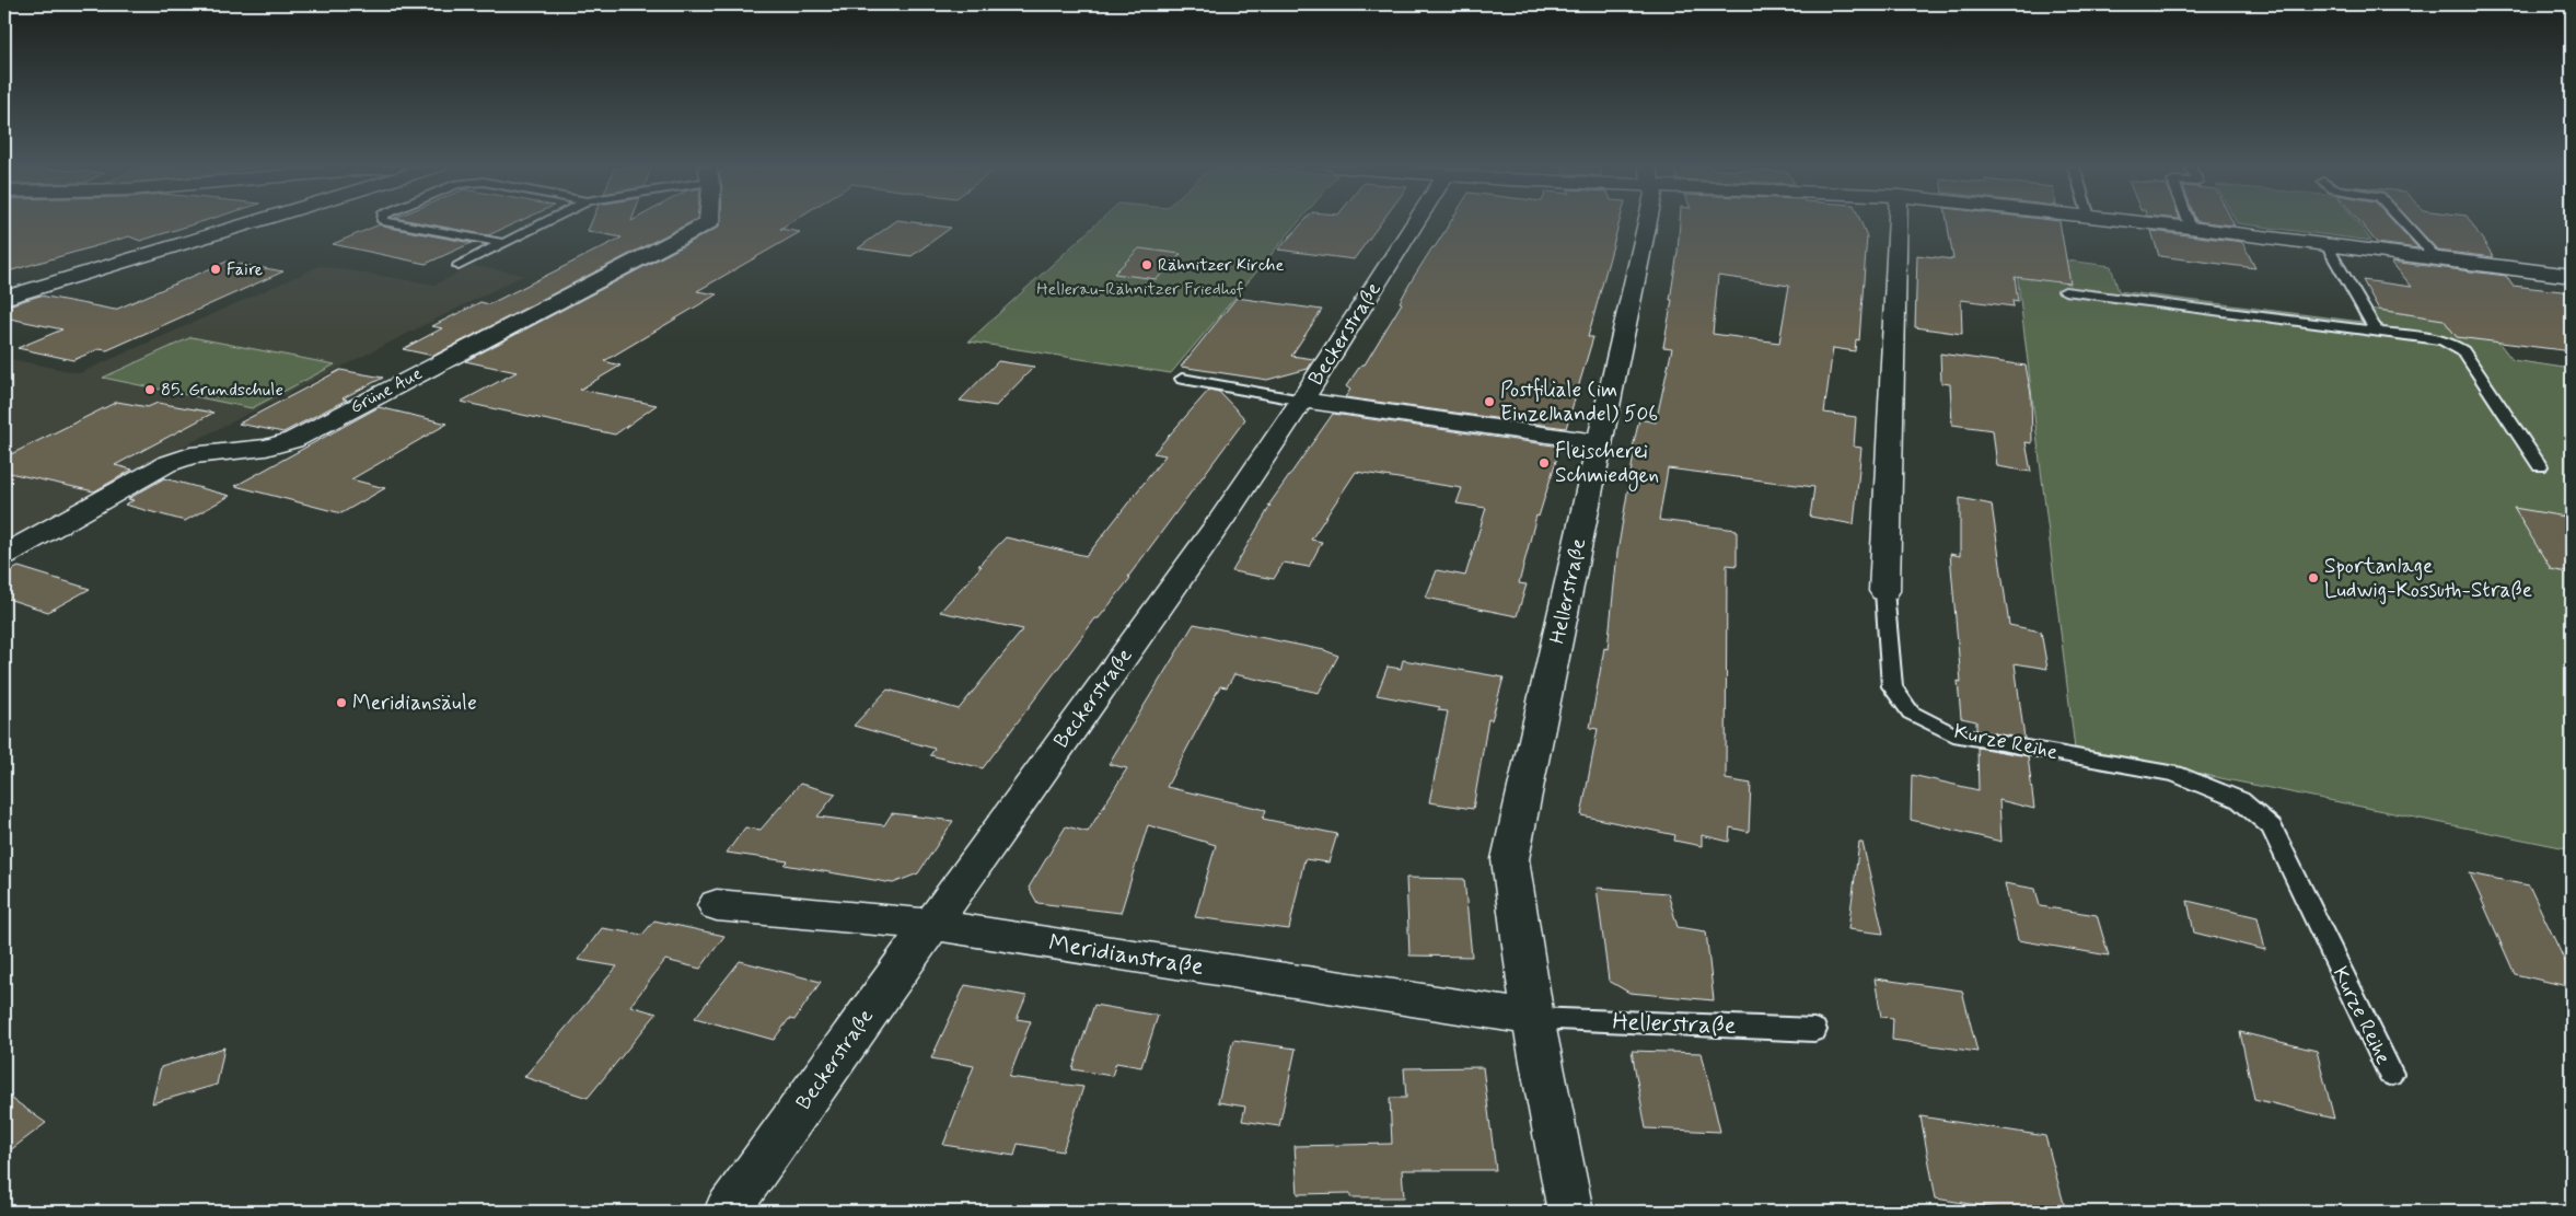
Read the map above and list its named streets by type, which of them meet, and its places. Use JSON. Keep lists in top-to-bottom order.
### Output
{
  "streets": {
    "street": [
      "Beckerstraße",
      "Grüne Aue",
      "Hellerstraße",
      "Kurze Reihe",
      "Meridianstraße"
    ]
  },
  "crossings": [
    ["Beckerstraße", "Meridianstraße"],
    ["Hellerstraße", "Meridianstraße"]
  ],
  "parks": ["Hellerau-Rähnitzer Friedhof"],
  "places": [
    "Rähnitzer Kirche",
    "Faire",
    "85. Grundschule",
    "Postfiliale (im Einzelhandel) 506",
    "Fleischerei Schmiedgen",
    "Sportanlage Ludwig-Kossuth-Straße",
    "Meridiansäule"
  ]
}
